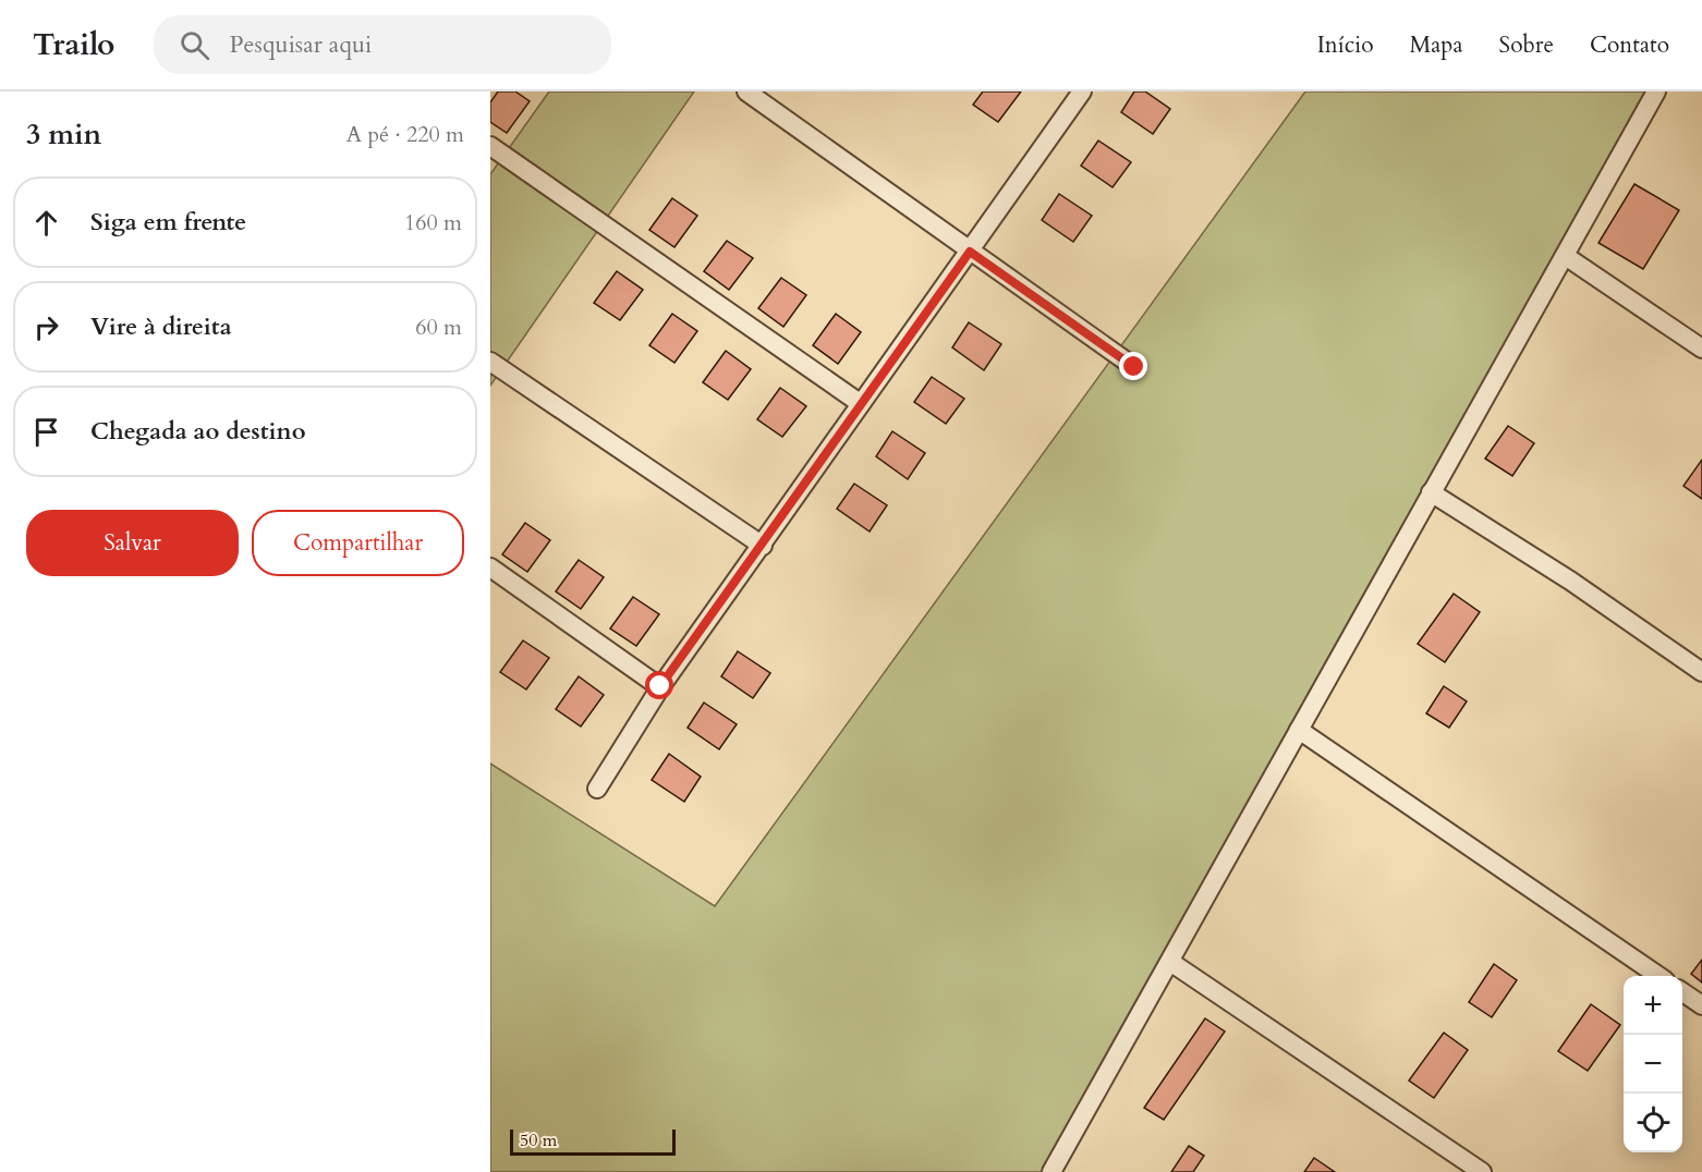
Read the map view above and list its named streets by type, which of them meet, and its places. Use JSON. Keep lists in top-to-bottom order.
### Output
{
  "scale_bar": "50 m",
  "page": {
    "header": "Trailo",
    "search": "Pesquisar aqui",
    "nav": [
      "Início",
      "Mapa",
      "Sobre",
      "Contato"
    ],
    "heading": ["3 min", "A pé · 220 m"],
    "list": [
      ["Siga em frente", "160 m"],
      ["Vire à direita", "60 m"],
      "Chegada ao destino"
    ],
    "buttons": ["Salvar", "Compartilhar"],
    "map_buttons": ["+", "−"],
    "scale": "50 m"
  }
}
